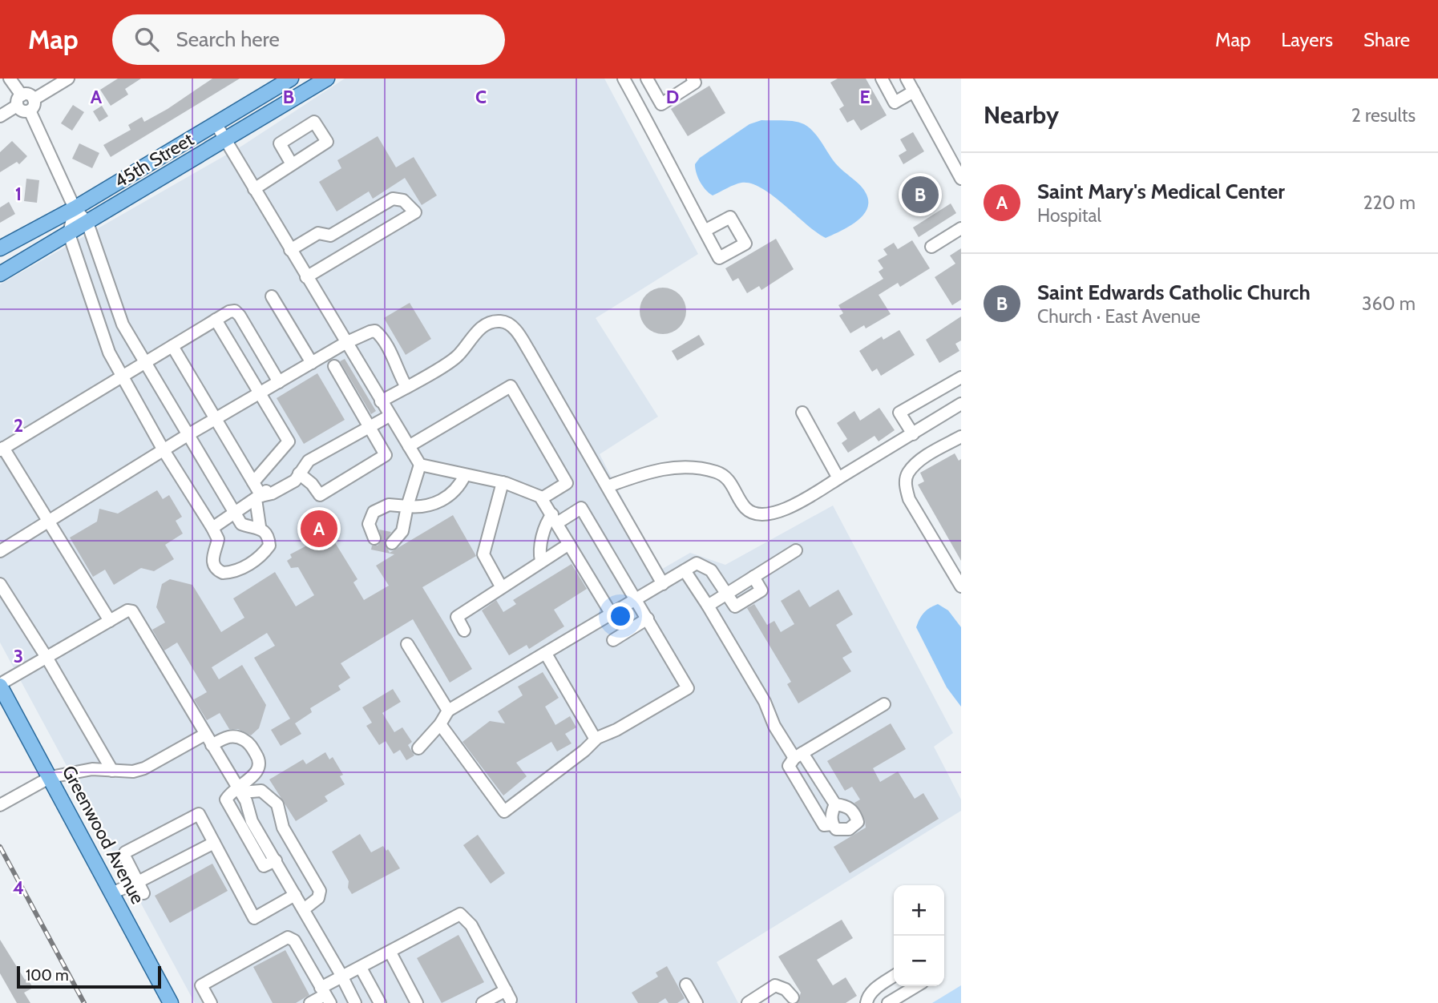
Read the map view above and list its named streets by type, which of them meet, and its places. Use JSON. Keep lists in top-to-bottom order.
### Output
{
  "streets": {
    "main road": ["45th Street", "Greenwood Avenue"]
  },
  "scale_bar": "100 m",
  "page": {
    "header": "Map",
    "search": "Search here",
    "nav": ["Map", "Layers", "Share"],
    "heading": ["Nearby", "2 results"],
    "list": [
      {
        "mark": "A",
        "name": "Saint Mary's Medical Center",
        "note": "Hospital",
        "value": "220 m"
      },
      {
        "mark": "B",
        "name": "Saint Edwards Catholic Church",
        "note": "Church · East Avenue",
        "value": "360 m"
      }
    ],
    "pins": ["B", "A"],
    "map_buttons": ["+", "−"],
    "scale": "100 m"
  },
  "grid": {
    "columns": [
      "A",
      "B",
      "C",
      "D",
      "E"
    ],
    "rows": [
      "1",
      "2",
      "3",
      "4"
    ]
  }
}
